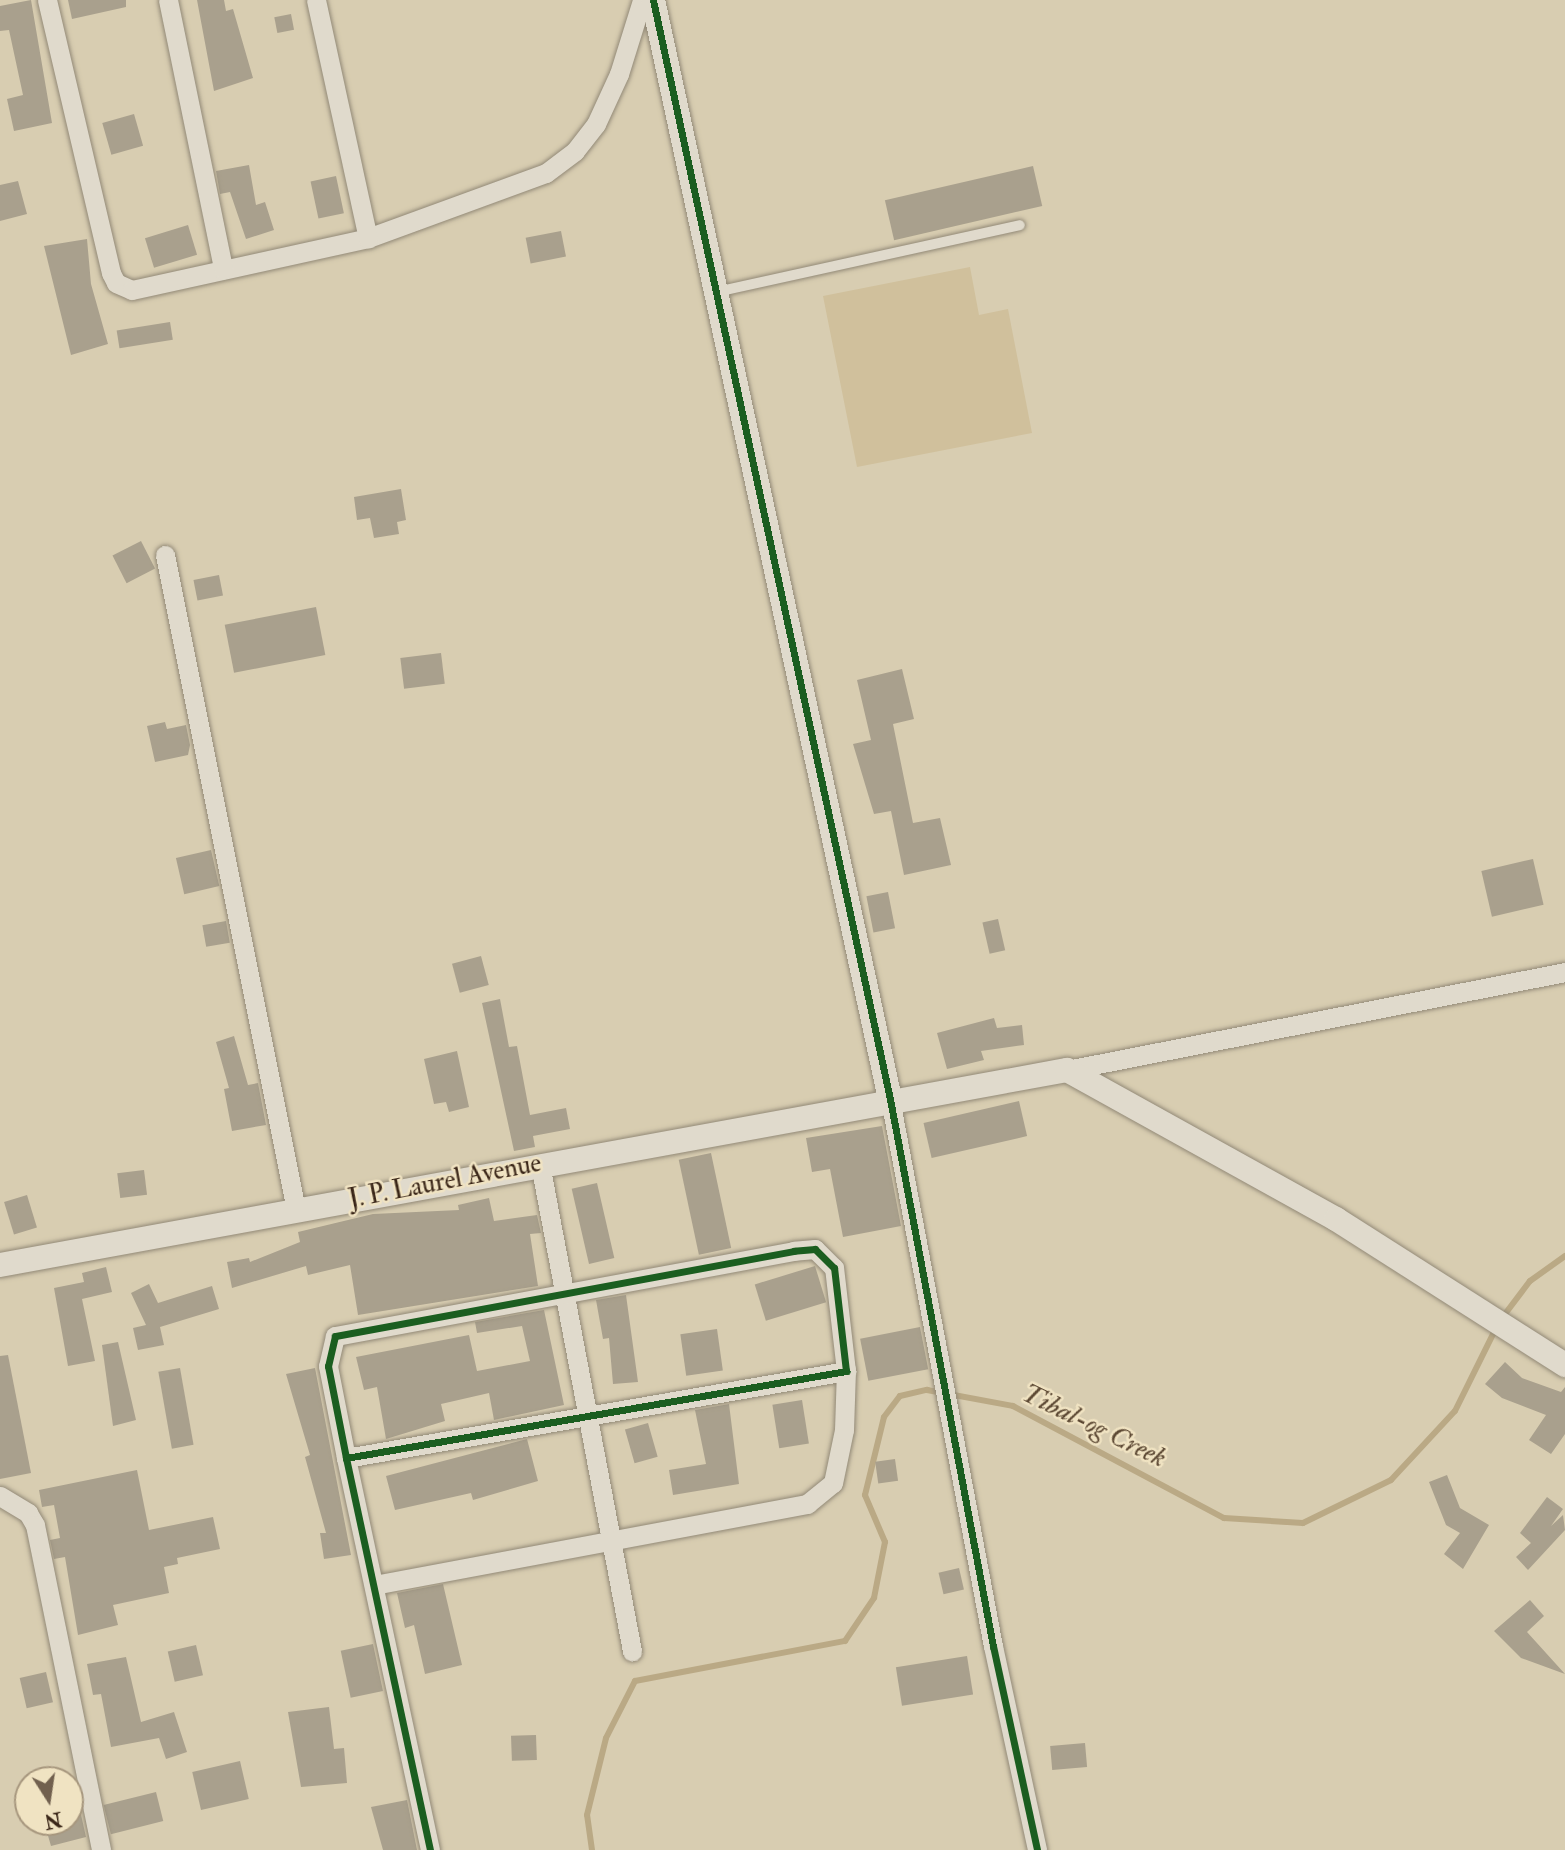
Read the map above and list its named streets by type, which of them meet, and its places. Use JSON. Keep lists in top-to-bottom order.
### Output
{
  "streets": {
    "street": ["J. P. Laurel Avenue"]
  },
  "water": ["Tibal-og Creek"],
  "north": "bottom"
}
